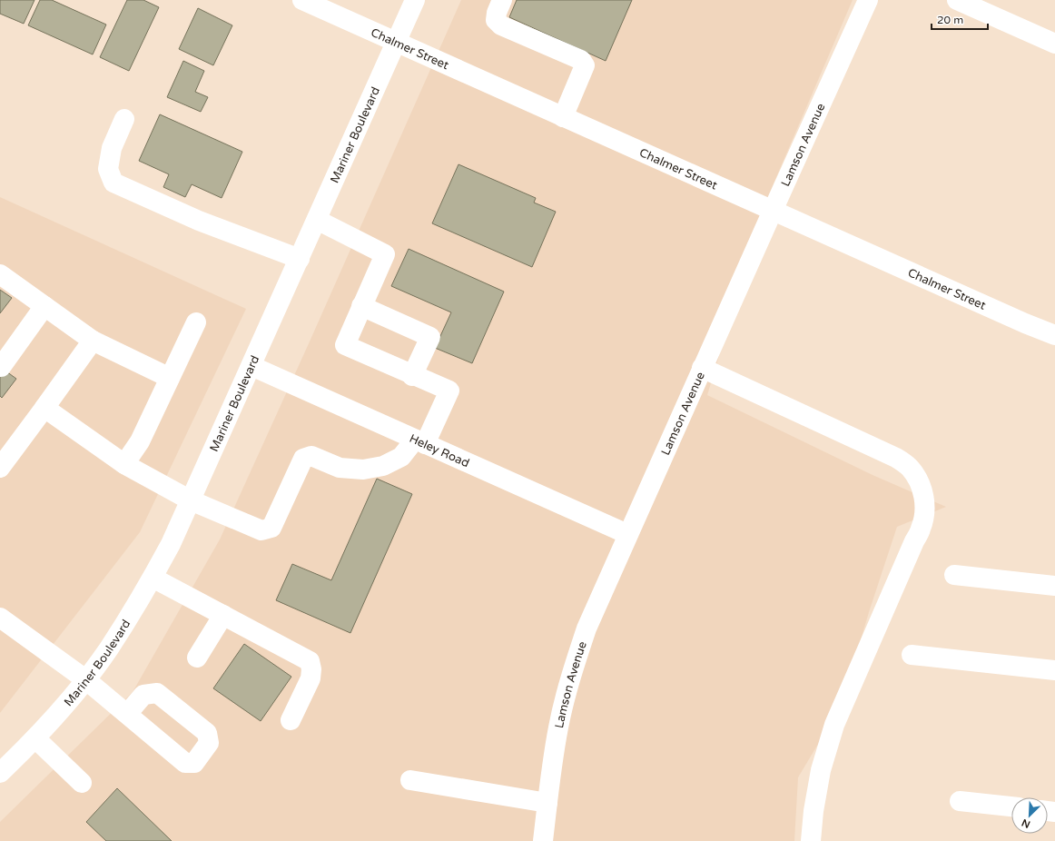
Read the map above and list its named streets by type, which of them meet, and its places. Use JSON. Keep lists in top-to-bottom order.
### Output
{
  "streets": {
    "street": [
      "Chalmer Street",
      "Mariner Boulevard",
      "Lamson Avenue",
      "Heley Road"
    ]
  },
  "crossings": [
    ["Chalmer Street", "Mariner Boulevard"],
    ["Chalmer Street", "Lamson Avenue"],
    ["Mariner Boulevard", "Heley Road"],
    ["Lamson Avenue", "Heley Road"]
  ],
  "scale_bar": "20 m",
  "north": "bottom left"
}
